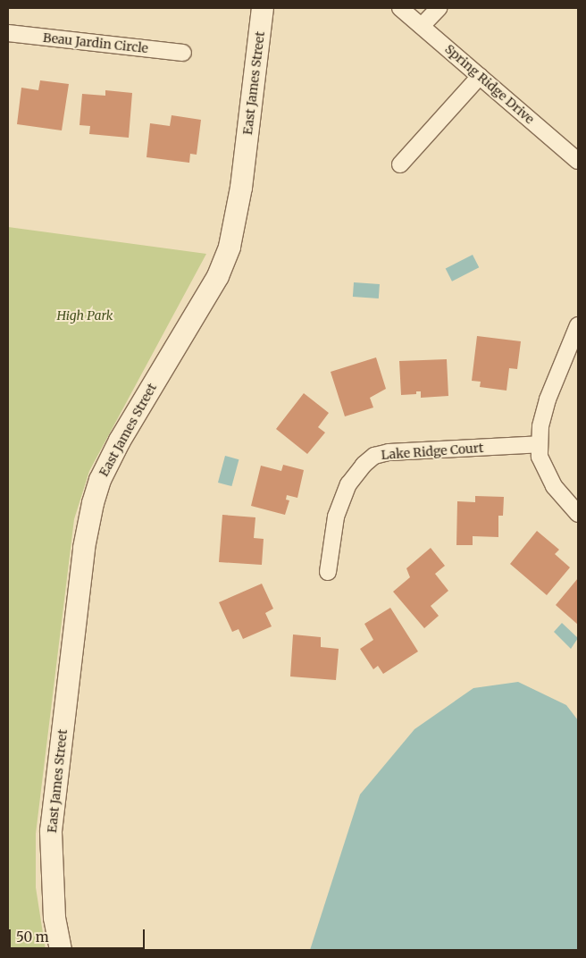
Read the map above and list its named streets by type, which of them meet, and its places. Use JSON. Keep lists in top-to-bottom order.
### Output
{
  "streets": {
    "street": [
      "Beau Jardin Circle",
      "East James Street",
      "Spring Ridge Drive",
      "Lake Ridge Court"
    ]
  },
  "parks": ["High Park"],
  "scale_bar": "50 m"
}
